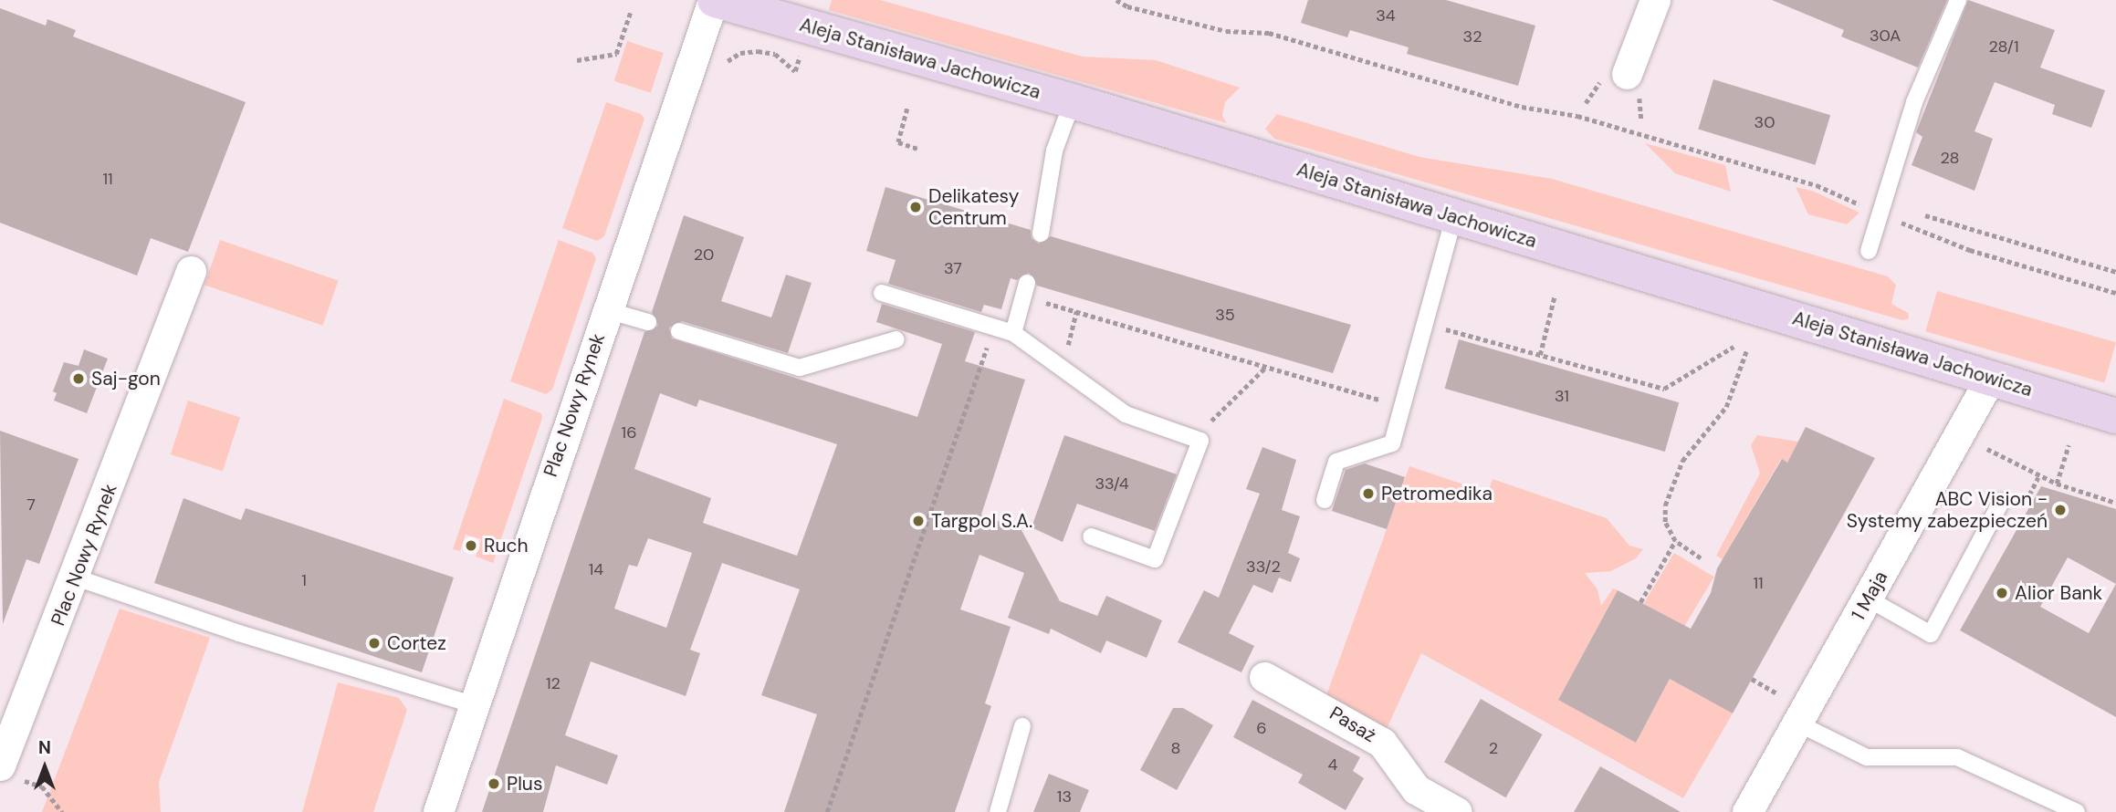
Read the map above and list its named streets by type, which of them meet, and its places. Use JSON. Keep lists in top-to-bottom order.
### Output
{
  "streets": {
    "main road": ["Aleja Stanisława Jachowicza"],
    "street": ["Plac Nowy Rynek", "1 Maja", "Pasaż"]
  },
  "crossings": [
    ["Aleja Stanisława Jachowicza", "Plac Nowy Rynek"],
    ["Aleja Stanisława Jachowicza", "1 Maja"]
  ],
  "places": [
    "Delikatesy Centrum",
    "Saj-gon",
    "Petromedika",
    "ABC Vision - Systemy zabezpieczeń",
    "Targpol S.A.",
    "Ruch",
    "Alior Bank",
    "Cortez",
    "Plus"
  ],
  "house_numbers": [
    "34",
    "30A",
    "32",
    "28/1",
    "30",
    "28",
    "11",
    "20",
    "37",
    "35",
    "31",
    "16",
    "33/4",
    "7",
    "33/2",
    "14",
    "1",
    "11",
    "12",
    "6",
    "8",
    "2",
    "4",
    "13"
  ],
  "north": "top"
}
